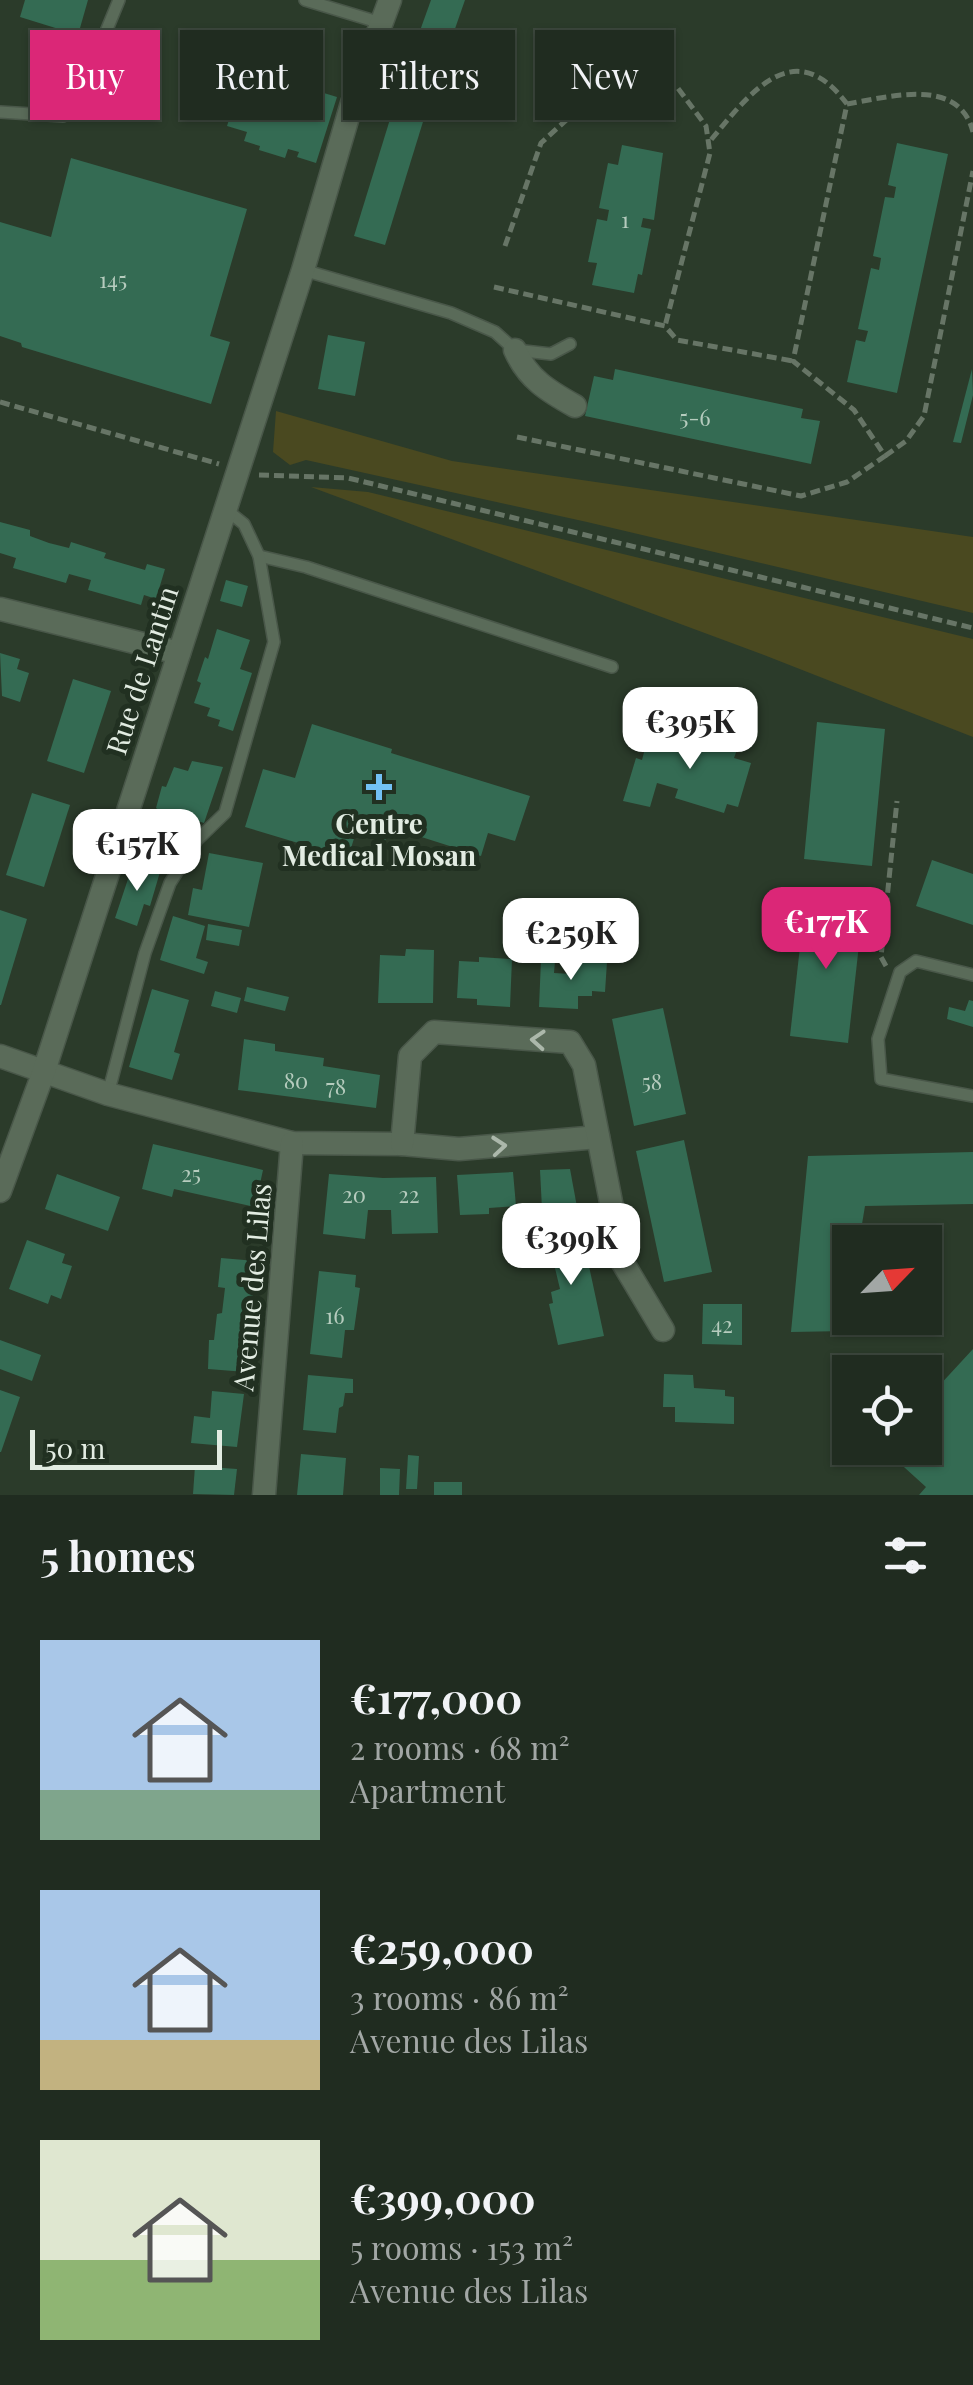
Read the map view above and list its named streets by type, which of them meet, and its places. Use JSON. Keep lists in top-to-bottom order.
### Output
{
  "streets": {
    "street": ["Rue de Lantin", "Avenue des Lilas"]
  },
  "places": {
    "health": ["Centre Medical Mosan"]
  },
  "house_numbers": [
    "1",
    "145",
    "5-6",
    "80",
    "58",
    "78",
    "25",
    "20",
    "22",
    "16",
    "42"
  ],
  "scale_bar": "50 m",
  "north": "top right",
  "page": {
    "chip": [
      "Buy",
      "Rent",
      "Filters",
      "New"
    ],
    "price": [
      "€395K",
      "€157K",
      "€177K",
      "€259K",
      "€399K"
    ],
    "scale": "50 m",
    "heading": "5 homes",
    "list": [
      {
        "name": "€177,000",
        "note": "2 rooms · 68 m² · Apartment"
      },
      {
        "name": "€259,000",
        "note": "3 rooms · 86 m² · Avenue des Lilas"
      },
      {
        "name": "€399,000",
        "note": "5 rooms · 153 m² · Avenue des Lilas"
      }
    ]
  }
}
